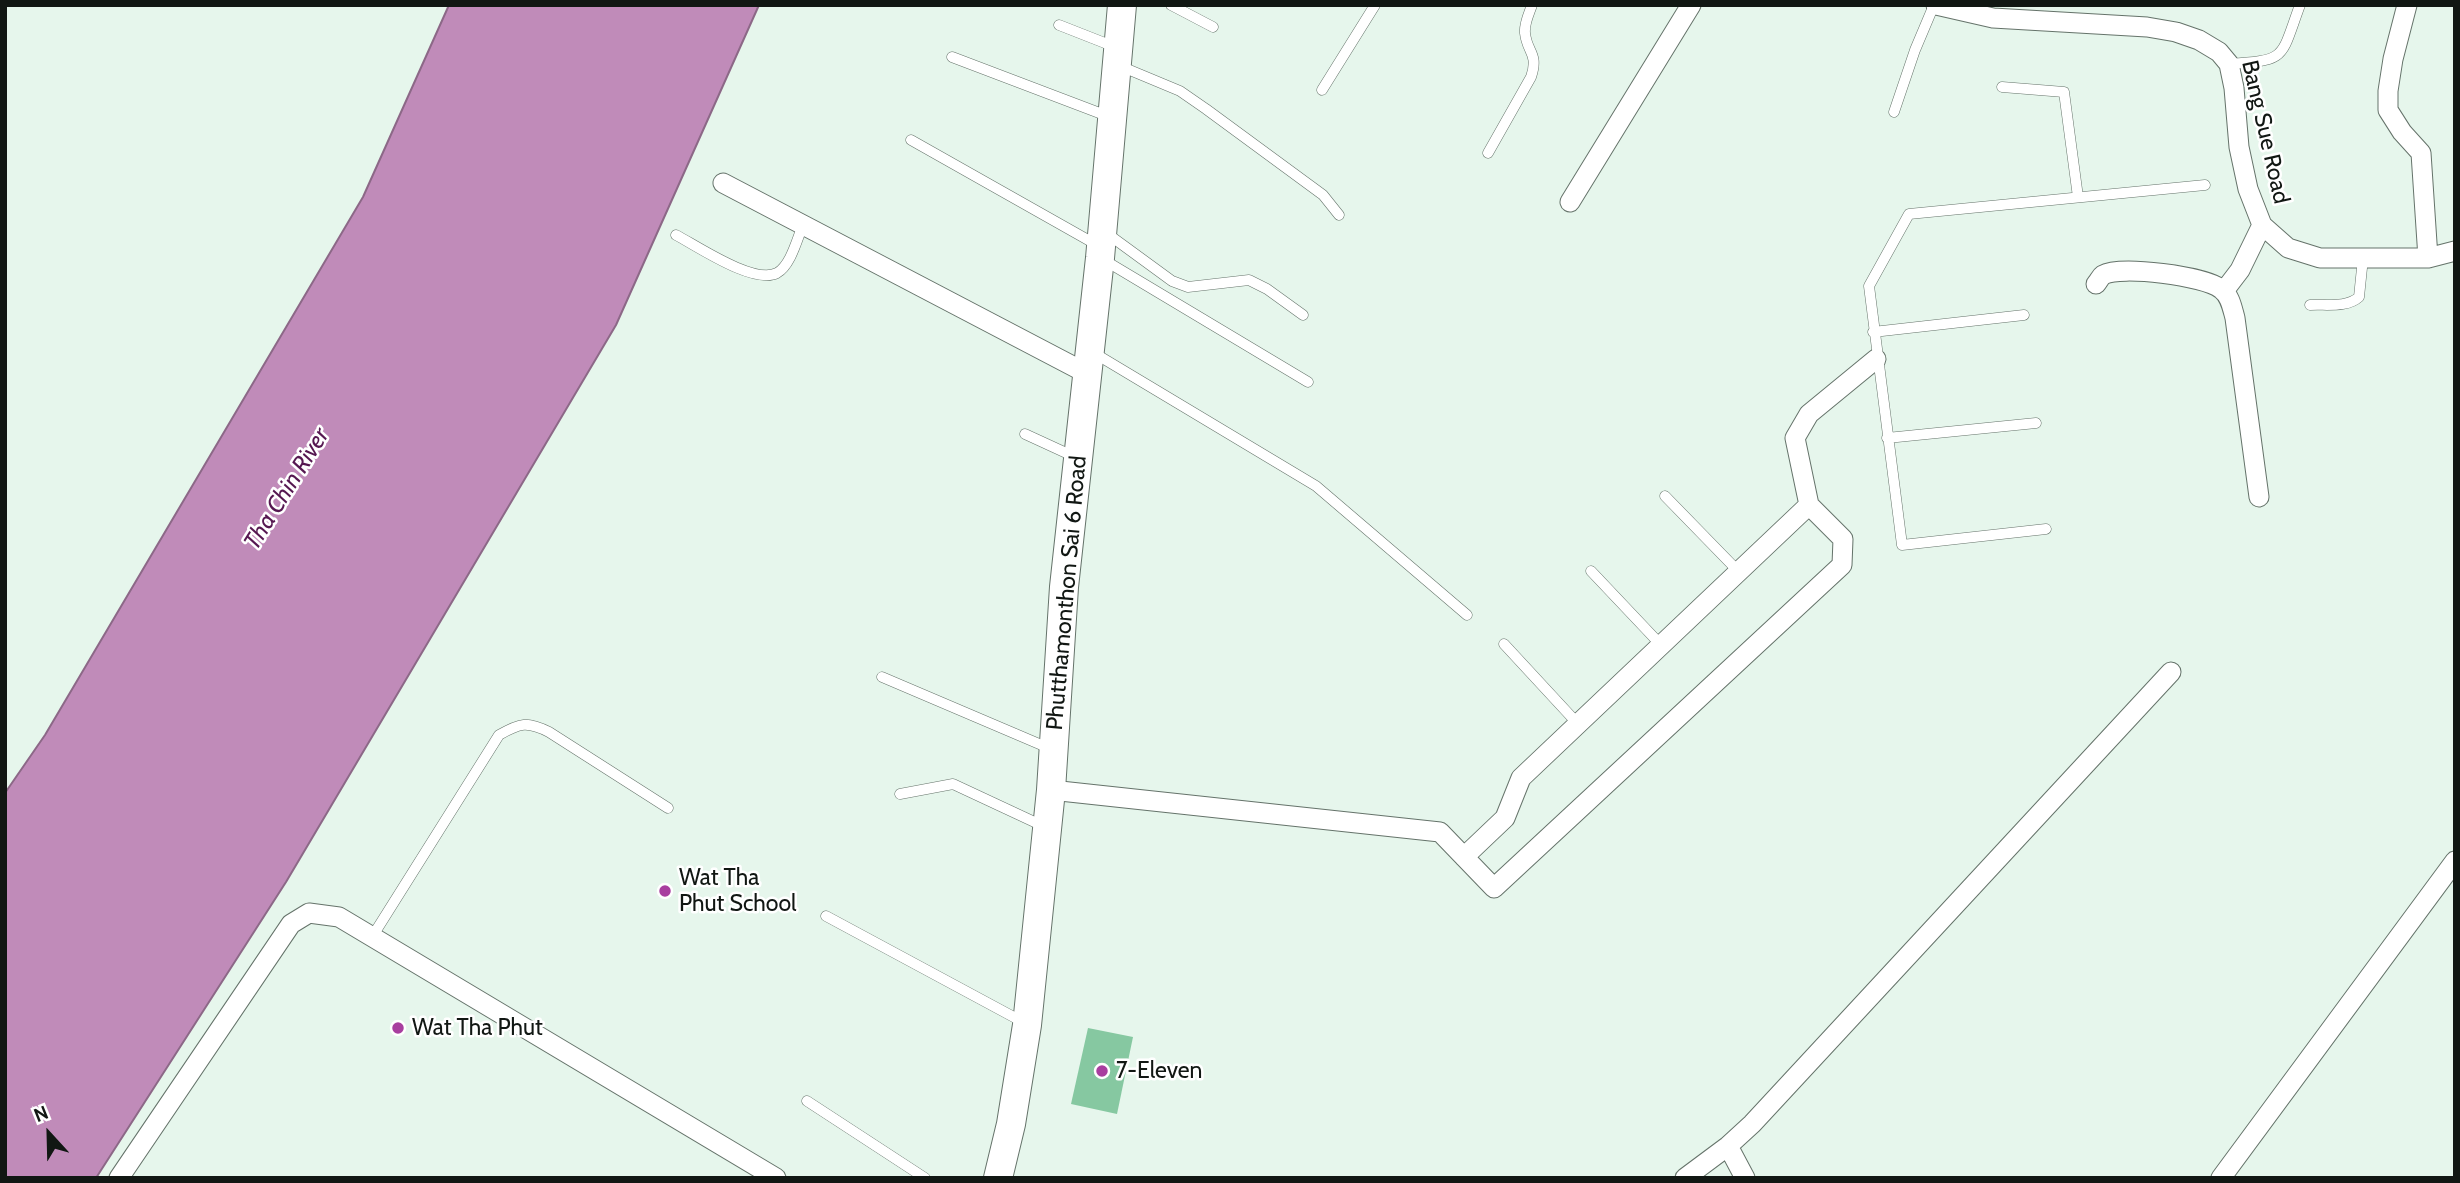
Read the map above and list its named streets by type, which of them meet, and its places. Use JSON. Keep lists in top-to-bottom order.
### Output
{
  "streets": {
    "main road": ["Phutthamonthon Sai 6 Road"],
    "street": ["Bang Sue Road"]
  },
  "water": ["Tha Chin River"],
  "places": ["Wat Tha Phut School", "Wat Tha Phut", "7-Eleven"],
  "north": "top"
}
